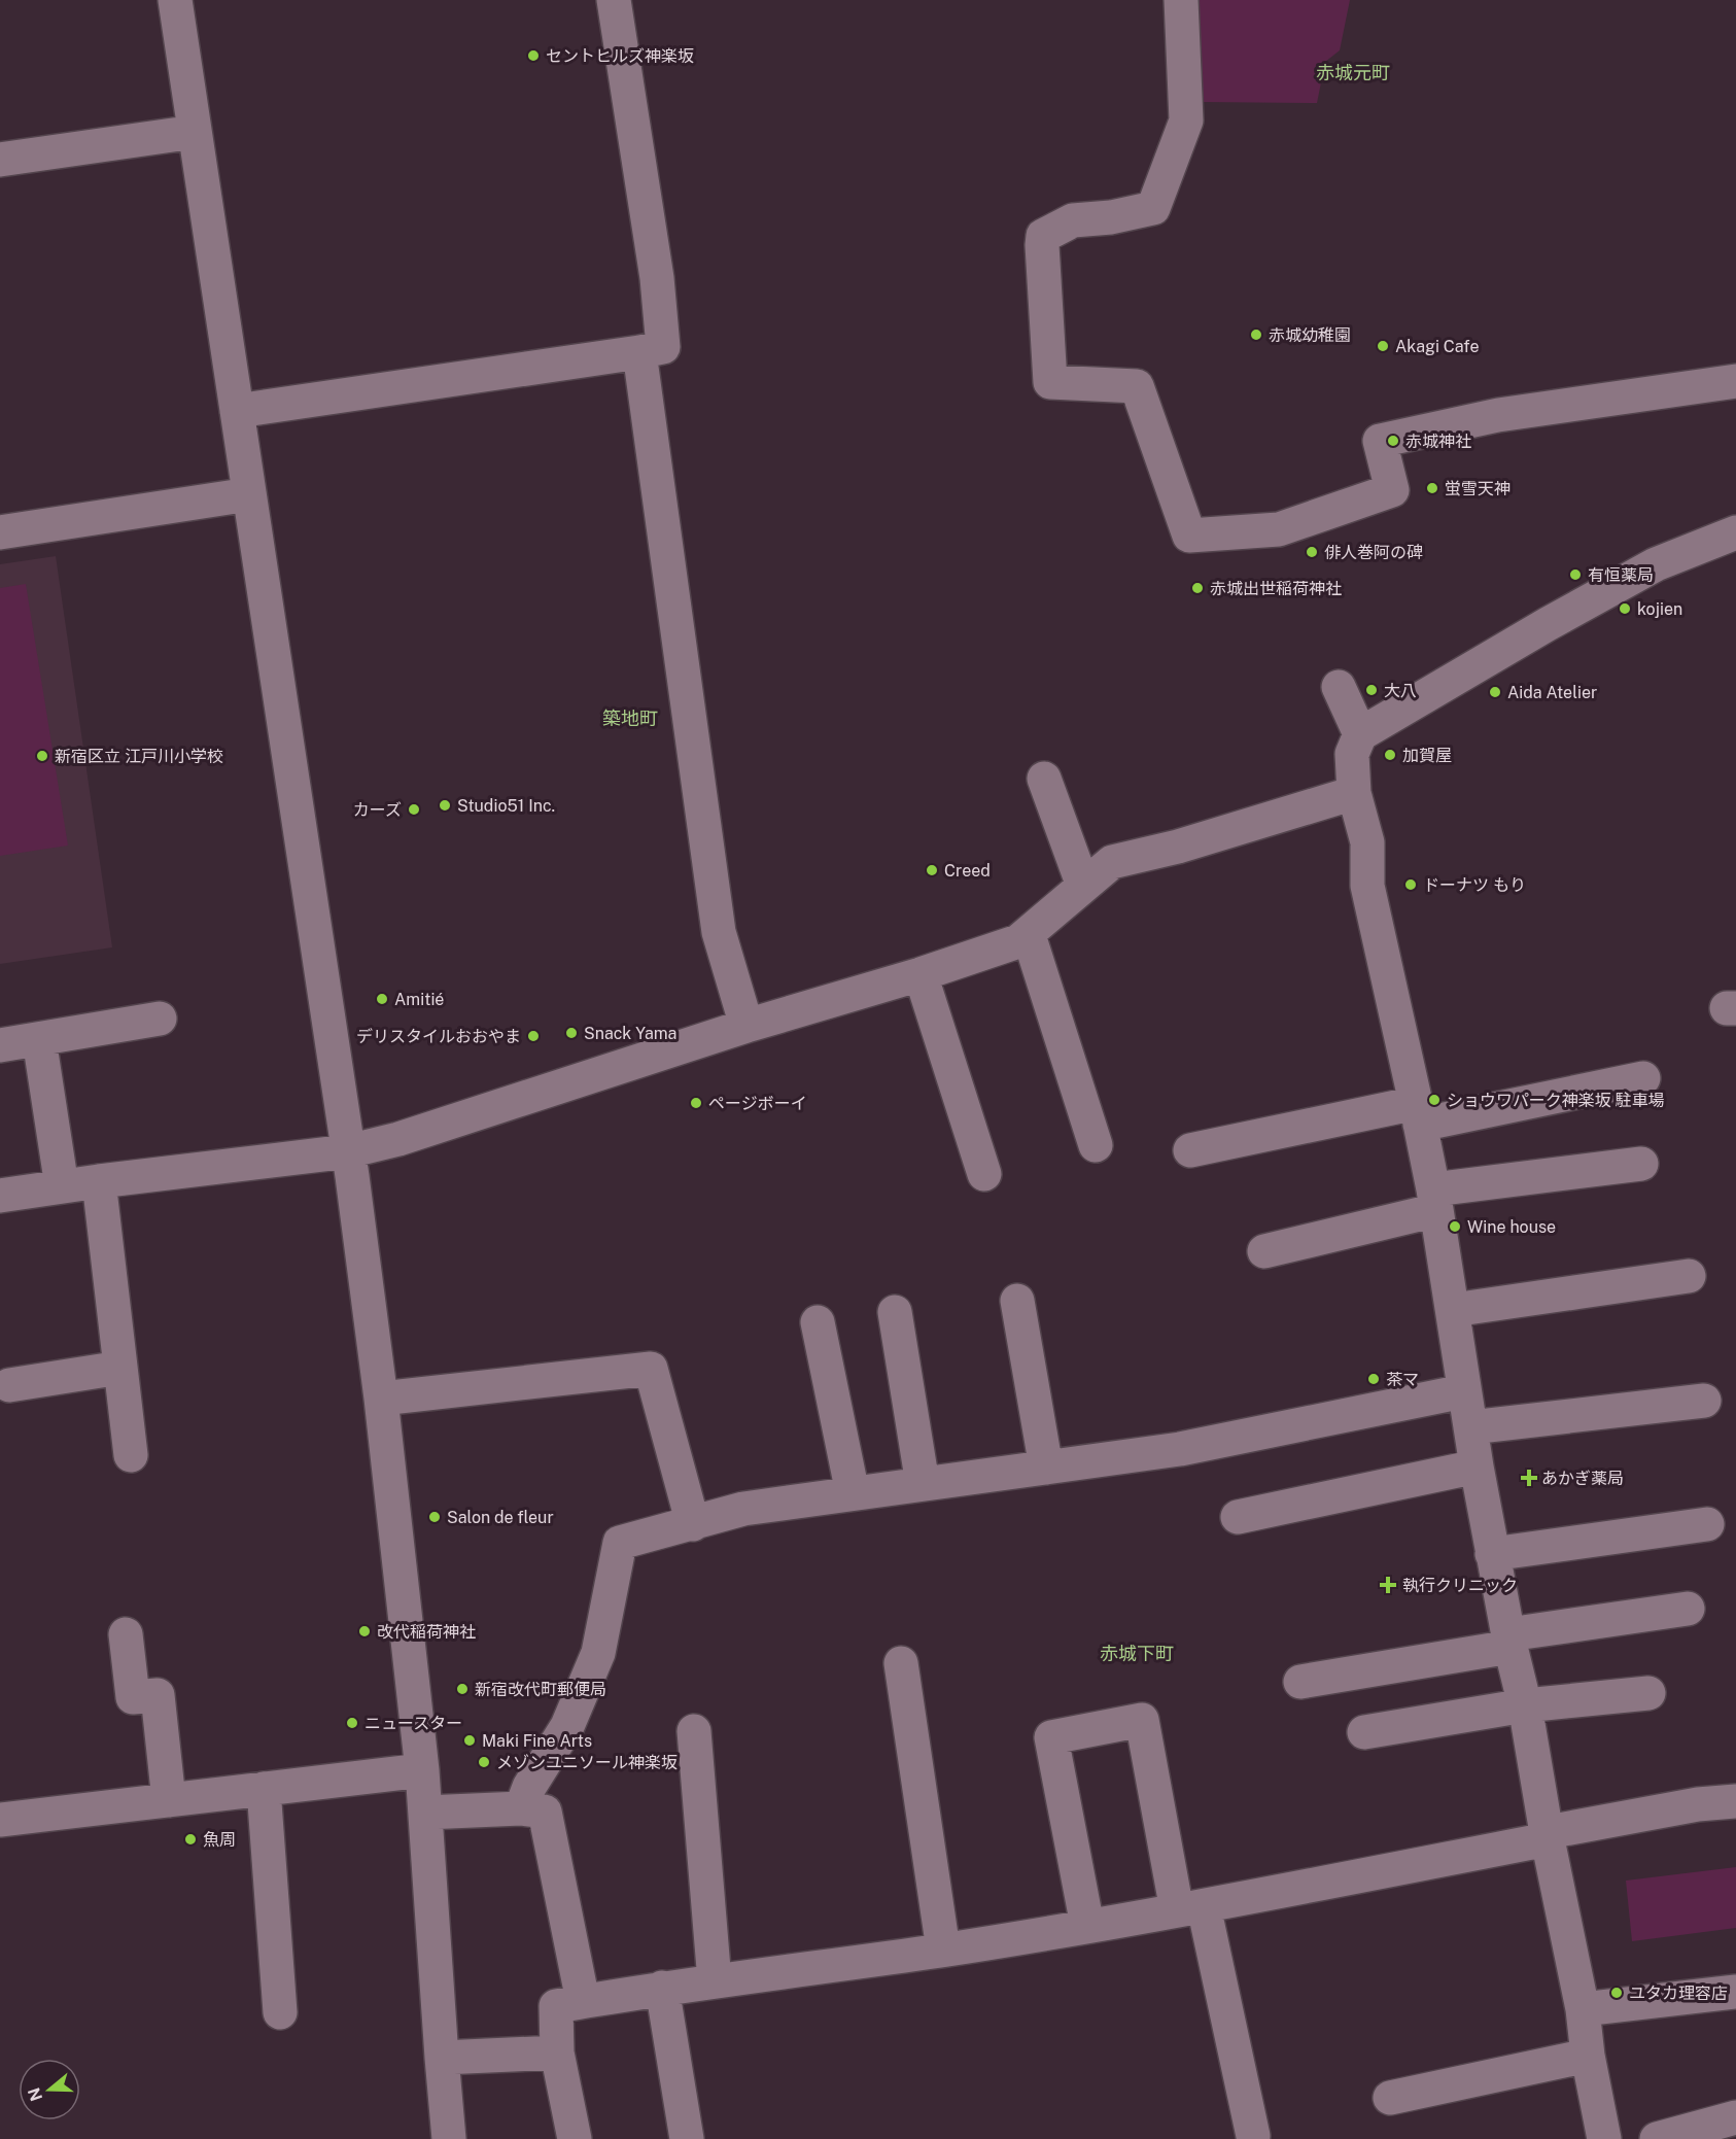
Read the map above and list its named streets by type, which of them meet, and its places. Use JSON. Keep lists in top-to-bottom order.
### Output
{
  "districts": ["赤城元町", "築地町", "赤城下町"],
  "places": {
    "other": [
      "セントヒルズ神楽坂",
      "赤城幼稚園",
      "Akagi Cafe",
      "赤城神社",
      "蛍雪天神",
      "俳人巻阿の碑",
      "有恒薬局",
      "赤城出世稲荷神社",
      "kojien",
      "大八",
      "Aida Atelier",
      "加賀屋",
      "新宿区立 江戸川小学校",
      "Studio51 Inc.",
      "カーズ",
      "Creed",
      "ドーナツ もり",
      "Amitié",
      "Snack Yama",
      "デリスタイルおおやま",
      "ショウワパーク神楽坂 駐車場",
      "ページボーイ",
      "Wine house",
      "茶マ",
      "Salon de fleur",
      "改代稲荷神社",
      "新宿改代町郵便局",
      "ニュースター",
      "Maki Fine Arts",
      "メゾンユニソール神楽坂",
      "魚周",
      "ユタカ理容店"
    ],
    "health": ["あかぎ薬局", "執行クリニック"]
  },
  "north": "left"
}
